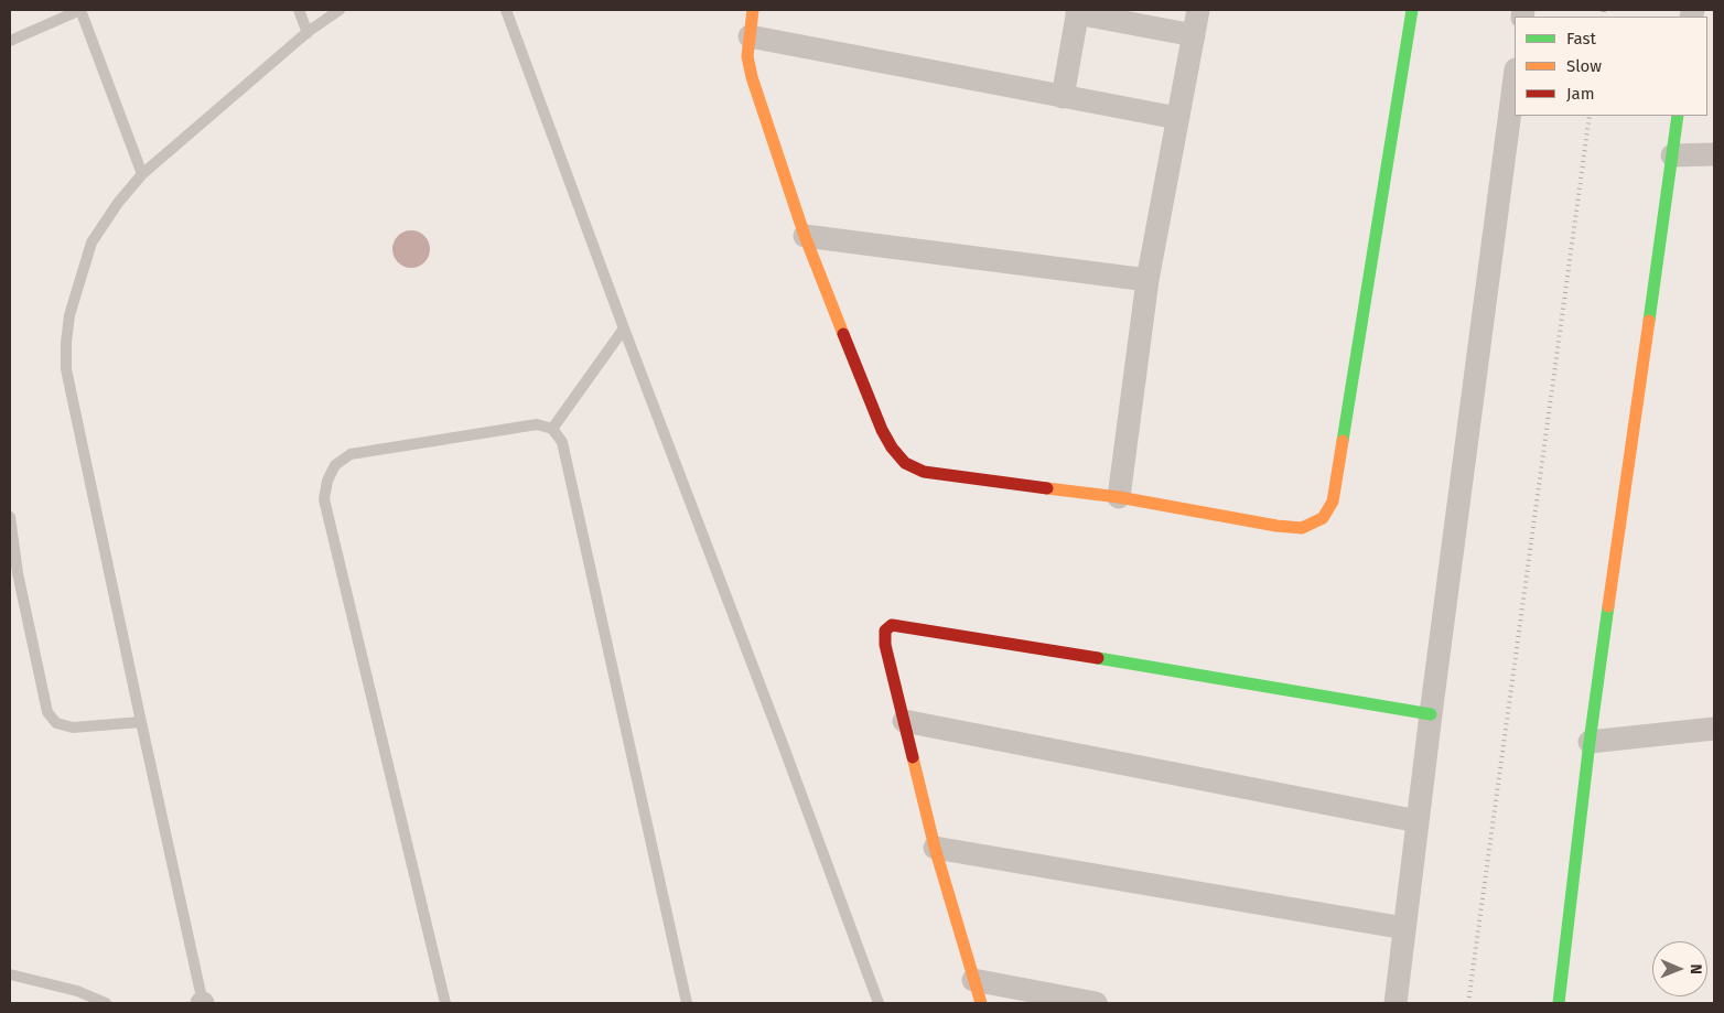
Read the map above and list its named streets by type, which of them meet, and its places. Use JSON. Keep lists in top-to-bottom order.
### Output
{
  "legend": ["Fast", "Slow", "Jam"],
  "north": "right"
}
